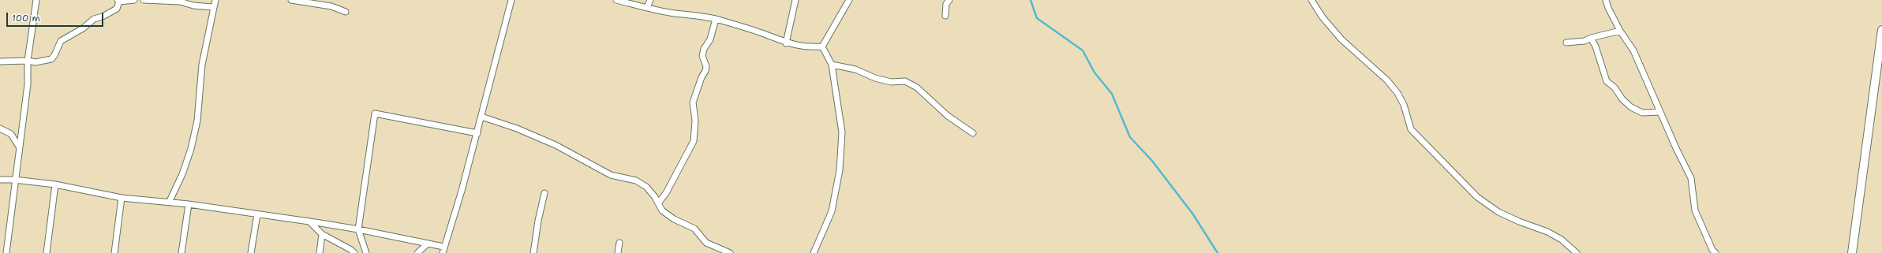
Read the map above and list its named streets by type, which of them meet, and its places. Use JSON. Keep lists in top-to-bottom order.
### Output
{
  "scale_bar": "100 m"
}
